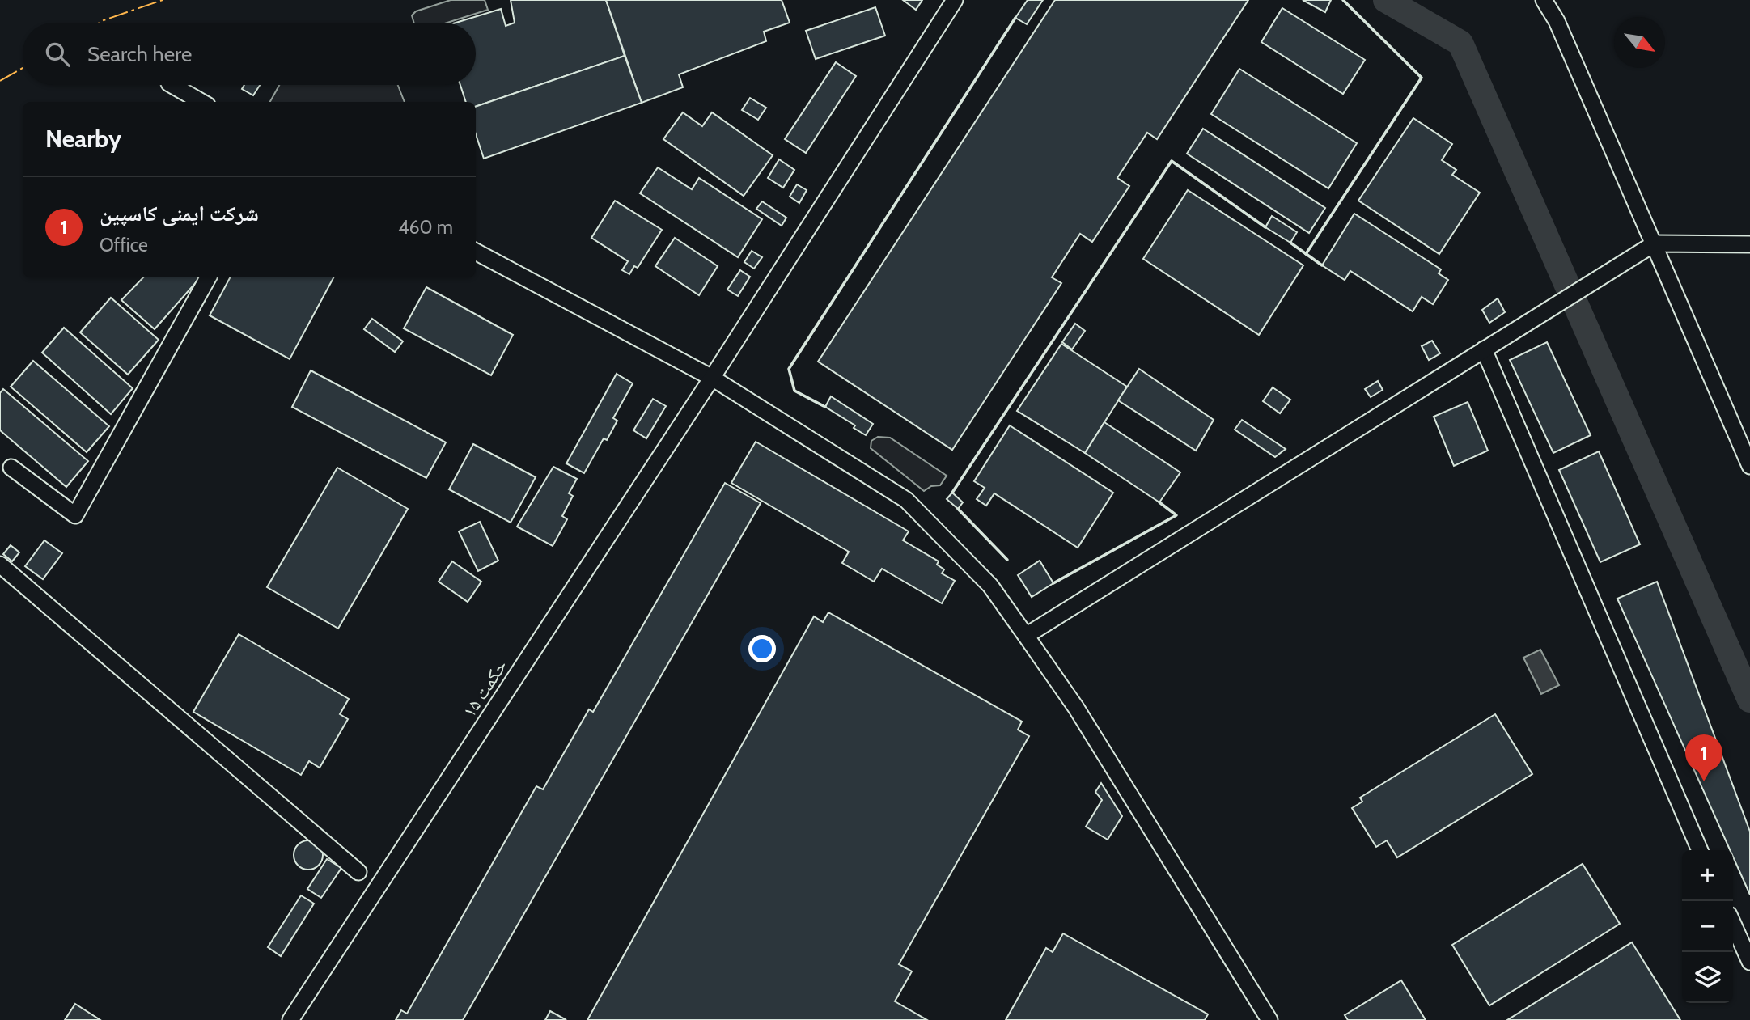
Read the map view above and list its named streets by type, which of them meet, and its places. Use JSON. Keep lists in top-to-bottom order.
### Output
{
  "streets": {
    "street": ["حکمت ۱۵"]
  },
  "north": "bottom right",
  "page": {
    "search": "Search here",
    "heading": "Nearby",
    "list": [
      {
        "mark": "1",
        "name": "شرکت ایمنی کاسپین",
        "note": "Office",
        "value": "460 m"
      }
    ],
    "pins": "1",
    "map_buttons": ["+", "−"]
  }
}
